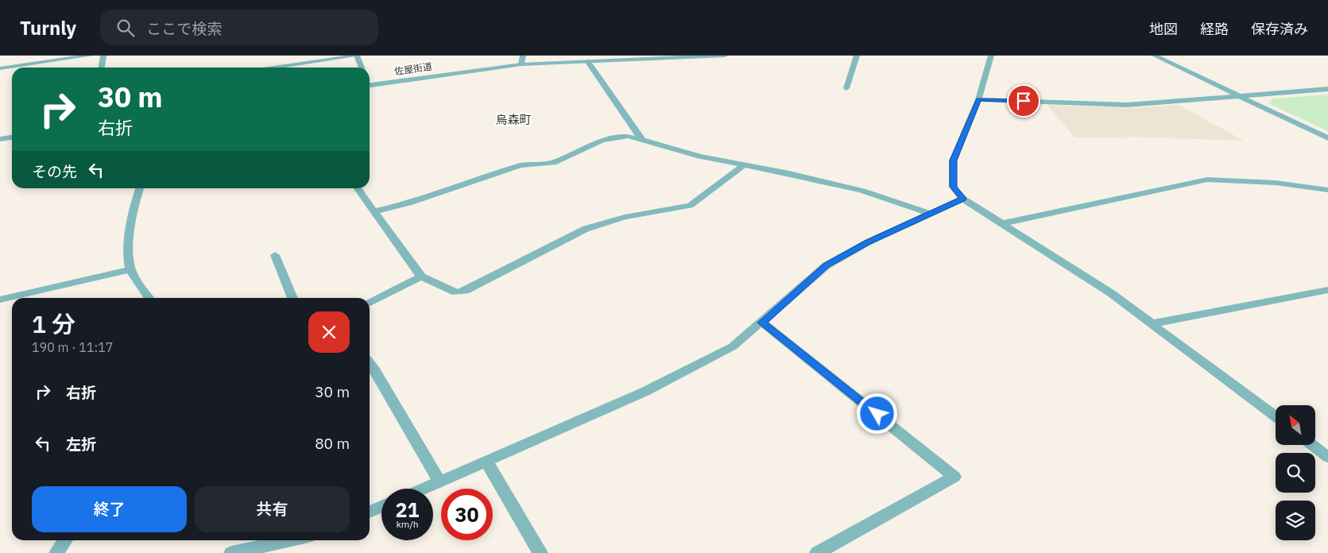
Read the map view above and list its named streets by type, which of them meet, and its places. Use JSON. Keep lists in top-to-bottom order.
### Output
{
  "streets": {
    "street": ["佐屋街道"]
  },
  "districts": ["烏森町"],
  "north": "top left",
  "page": {
    "header": "Turnly",
    "search": "ここで検索",
    "nav": ["地図", "経路", "保存済み"],
    "turn": ["30 m", "右折"],
    "then": "その先",
    "heading": ["1 分", "190 m · 11:17"],
    "list": [
      {
        "name": "右折",
        "value": "30 m"
      },
      {
        "name": "左折",
        "value": "80 m"
      }
    ],
    "buttons": ["終了", "共有"],
    "speed": "21 km/h",
    "limit": "30"
  }
}
